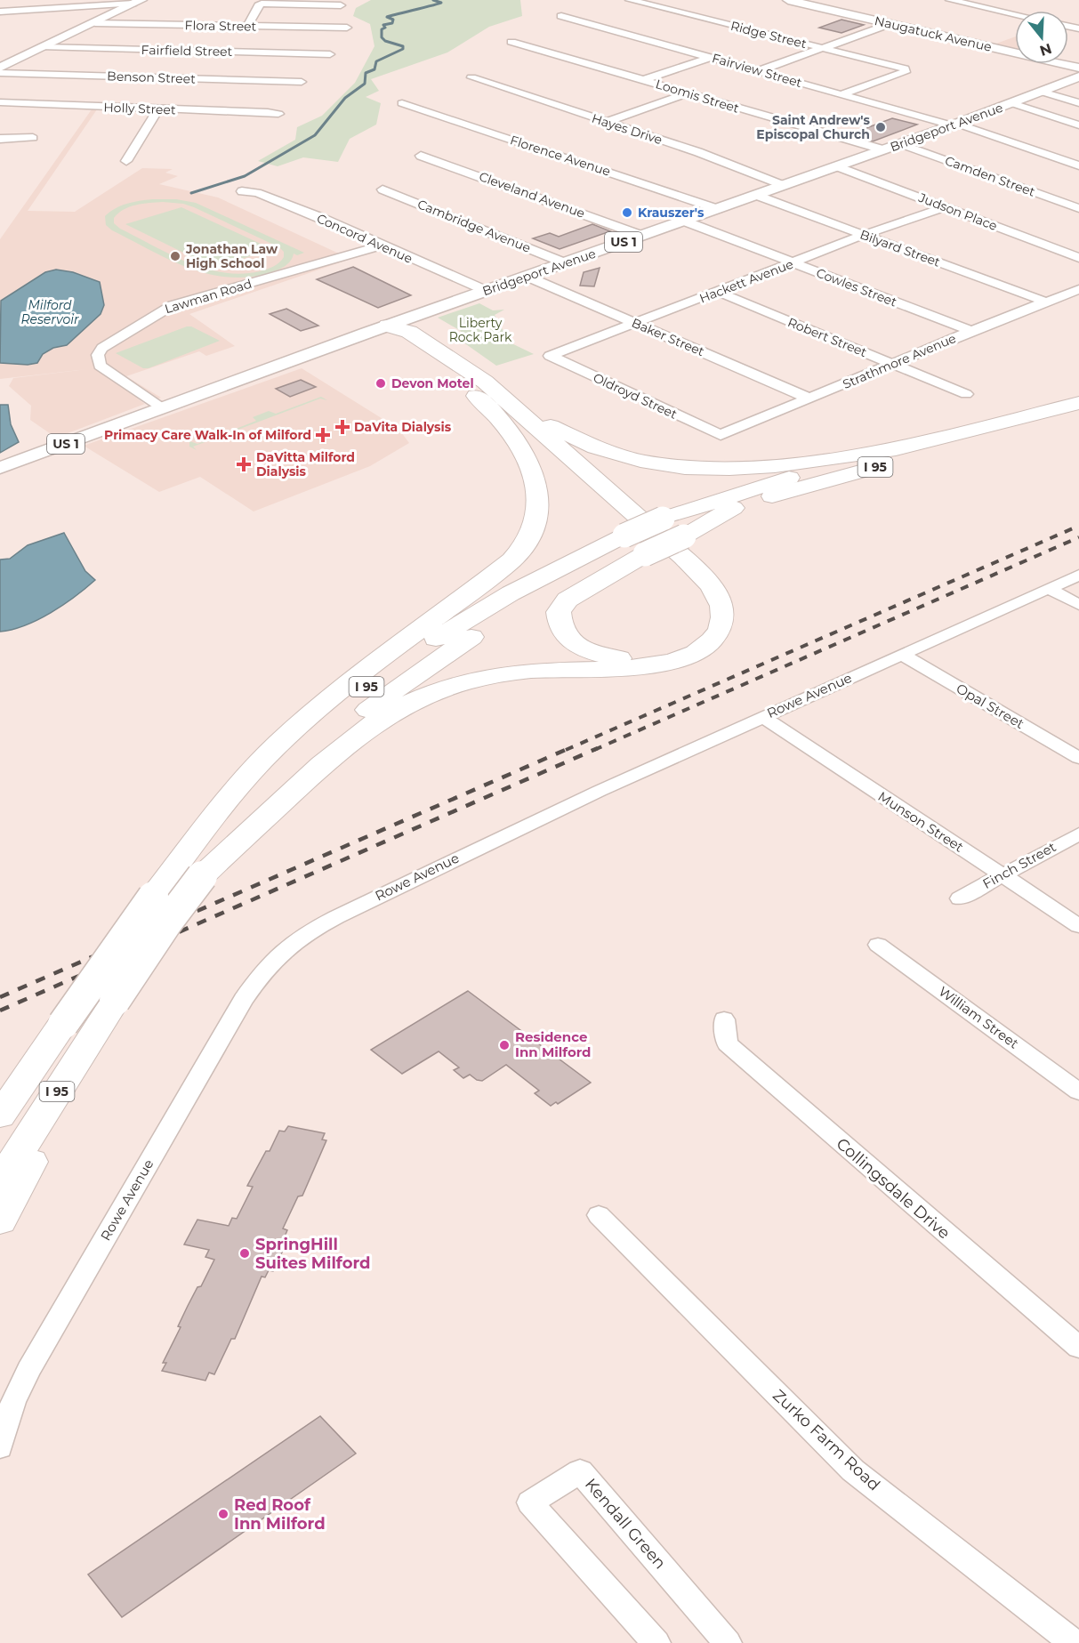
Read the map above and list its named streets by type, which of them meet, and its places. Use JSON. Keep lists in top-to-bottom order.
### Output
{
  "streets": {
    "highway": ["I 95"],
    "main road": ["Naugatuck Avenue", "Bridgeport Avenue", "US 1"],
    "street": [
      "Flora Street",
      "Ridge Street",
      "Fairfield Street",
      "Fairview Street",
      "Benson Street",
      "Loomis Street",
      "Holly Street",
      "Hayes Drive",
      "Florence Avenue",
      "Camden Street",
      "Cleveland Avenue",
      "Judson Place",
      "Cambridge Avenue",
      "Concord Avenue",
      "Bilyard Street",
      "Hackett Avenue",
      "Cowles Street",
      "Lawman Road",
      "Baker Street",
      "Robert Street",
      "Strathmore Avenue",
      "Oldroyd Street",
      "Rowe Avenue",
      "Opal Street",
      "Munson Street",
      "Finch Street",
      "William Street",
      "Collingsdale Drive",
      "Zurko Farm Road",
      "Kendall Green"
    ]
  },
  "crossings": [
    ["Flora Street", "Fairfield Street"],
    ["Ridge Street", "Fairview Street"],
    ["Fairview Street", "Bridgeport Avenue"],
    ["Loomis Street", "Bridgeport Avenue"],
    ["Bridgeport Avenue", "Hayes Drive"],
    ["Bridgeport Avenue", "Florence Avenue"],
    ["Bridgeport Avenue", "Camden Street"],
    ["Bridgeport Avenue", "Cleveland Avenue"],
    ["Bridgeport Avenue", "Judson Place"],
    ["Bridgeport Avenue", "Cambridge Avenue"],
    ["Bridgeport Avenue", "Concord Avenue"],
    ["Bridgeport Avenue", "Bilyard Street"],
    ["Bridgeport Avenue", "Cowles Street"],
    ["Bridgeport Avenue", "Lawman Road"],
    ["Bridgeport Avenue", "Baker Street"],
    ["Judson Place", "Hackett Avenue"],
    ["Concord Avenue", "Lawman Road"],
    ["Bilyard Street", "Hackett Avenue"],
    ["Bilyard Street", "Strathmore Avenue"],
    ["Hackett Avenue", "Cowles Street"],
    ["Hackett Avenue", "Baker Street"],
    ["Hackett Avenue", "Robert Street"],
    ["Hackett Avenue", "Oldroyd Street"],
    ["Cowles Street", "Strathmore Avenue"],
    ["Baker Street", "Strathmore Avenue"],
    ["Robert Street", "Strathmore Avenue"],
    ["Strathmore Avenue", "Oldroyd Street"],
    ["Rowe Avenue", "Opal Street"],
    ["Rowe Avenue", "Munson Street"],
    ["Munson Street", "Finch Street"]
  ],
  "water": ["Milford Reservoir"],
  "parks": ["Liberty Rock Park"],
  "places": {
    "other": [
      "Saint Andrew's Episcopal Church",
      "Krauszer's",
      "Jonathan Law High School",
      "Devon Motel",
      "Residence Inn Milford",
      "SpringHill Suites Milford",
      "Red Roof Inn Milford"
    ],
    "health": ["DaVita Dialysis", "Primacy Care Walk-In of Milford", "DaVitta Milford Dialysis"]
  },
  "north": "bottom"
}
